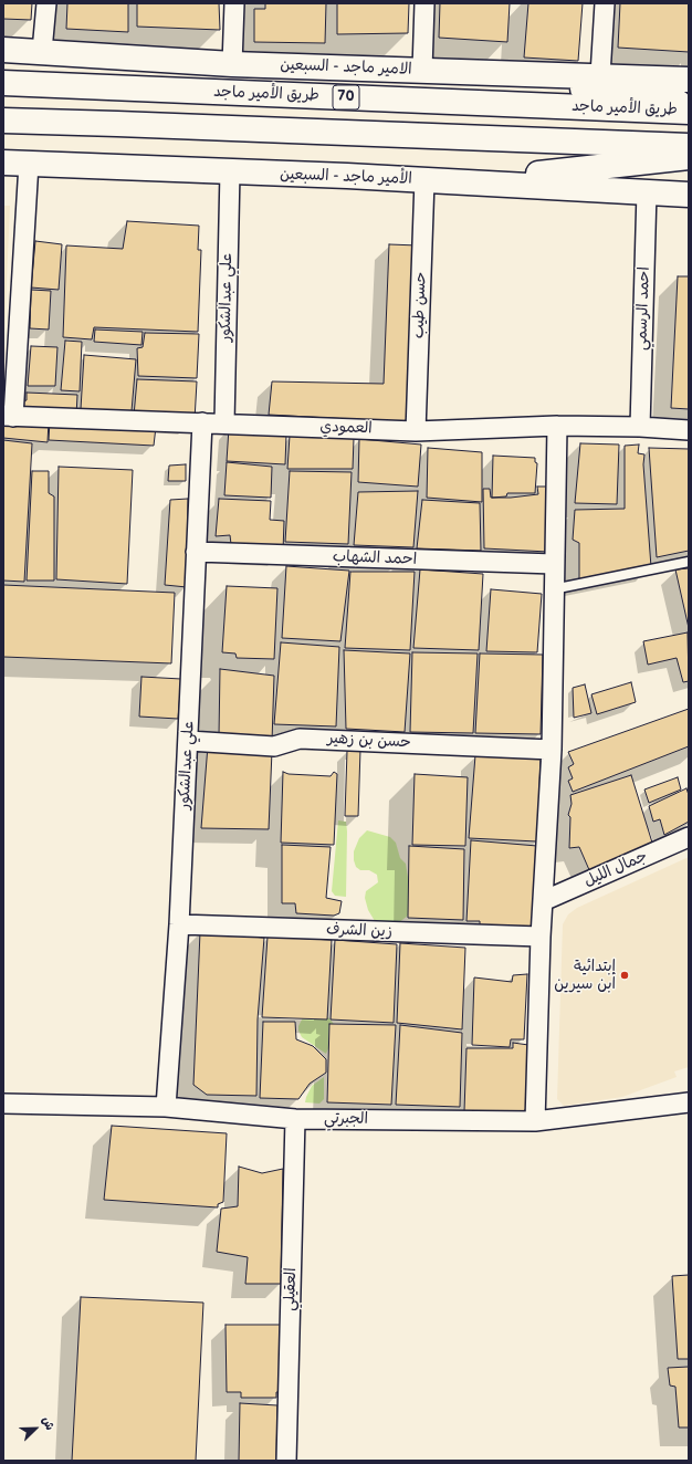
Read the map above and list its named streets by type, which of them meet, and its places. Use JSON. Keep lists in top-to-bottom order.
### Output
{
  "streets": {
    "main road": [
      "الامير ماجد - السبعين",
      "طريق الأمير ماجد",
      "70",
      "الأمير ماجد - السبعين"
    ],
    "street": [
      "علي عبدالشكور",
      "حسن طيب",
      "احمد الرسمي",
      "العمودي",
      "احمد الشهاب",
      "حسن بن زهير",
      "جمال الليل",
      "زين الشرف",
      "الجبرتي",
      "العقيلي"
    ]
  },
  "crossings": [
    ["الأمير ماجد - السبعين", "علي عبدالشكور"],
    ["الأمير ماجد - السبعين", "حسن طيب"],
    ["الأمير ماجد - السبعين", "احمد الرسمي"],
    ["علي عبدالشكور", "العمودي"],
    ["علي عبدالشكور", "احمد الشهاب"],
    ["علي عبدالشكور", "حسن بن زهير"],
    ["علي عبدالشكور", "زين الشرف"],
    ["علي عبدالشكور", "الجبرتي"],
    ["حسن طيب", "العمودي"],
    ["احمد الرسمي", "العمودي"],
    ["الجبرتي", "العقيلي"]
  ],
  "places": ["إبتدائية ابن سيرين"],
  "north": "top right"
}
